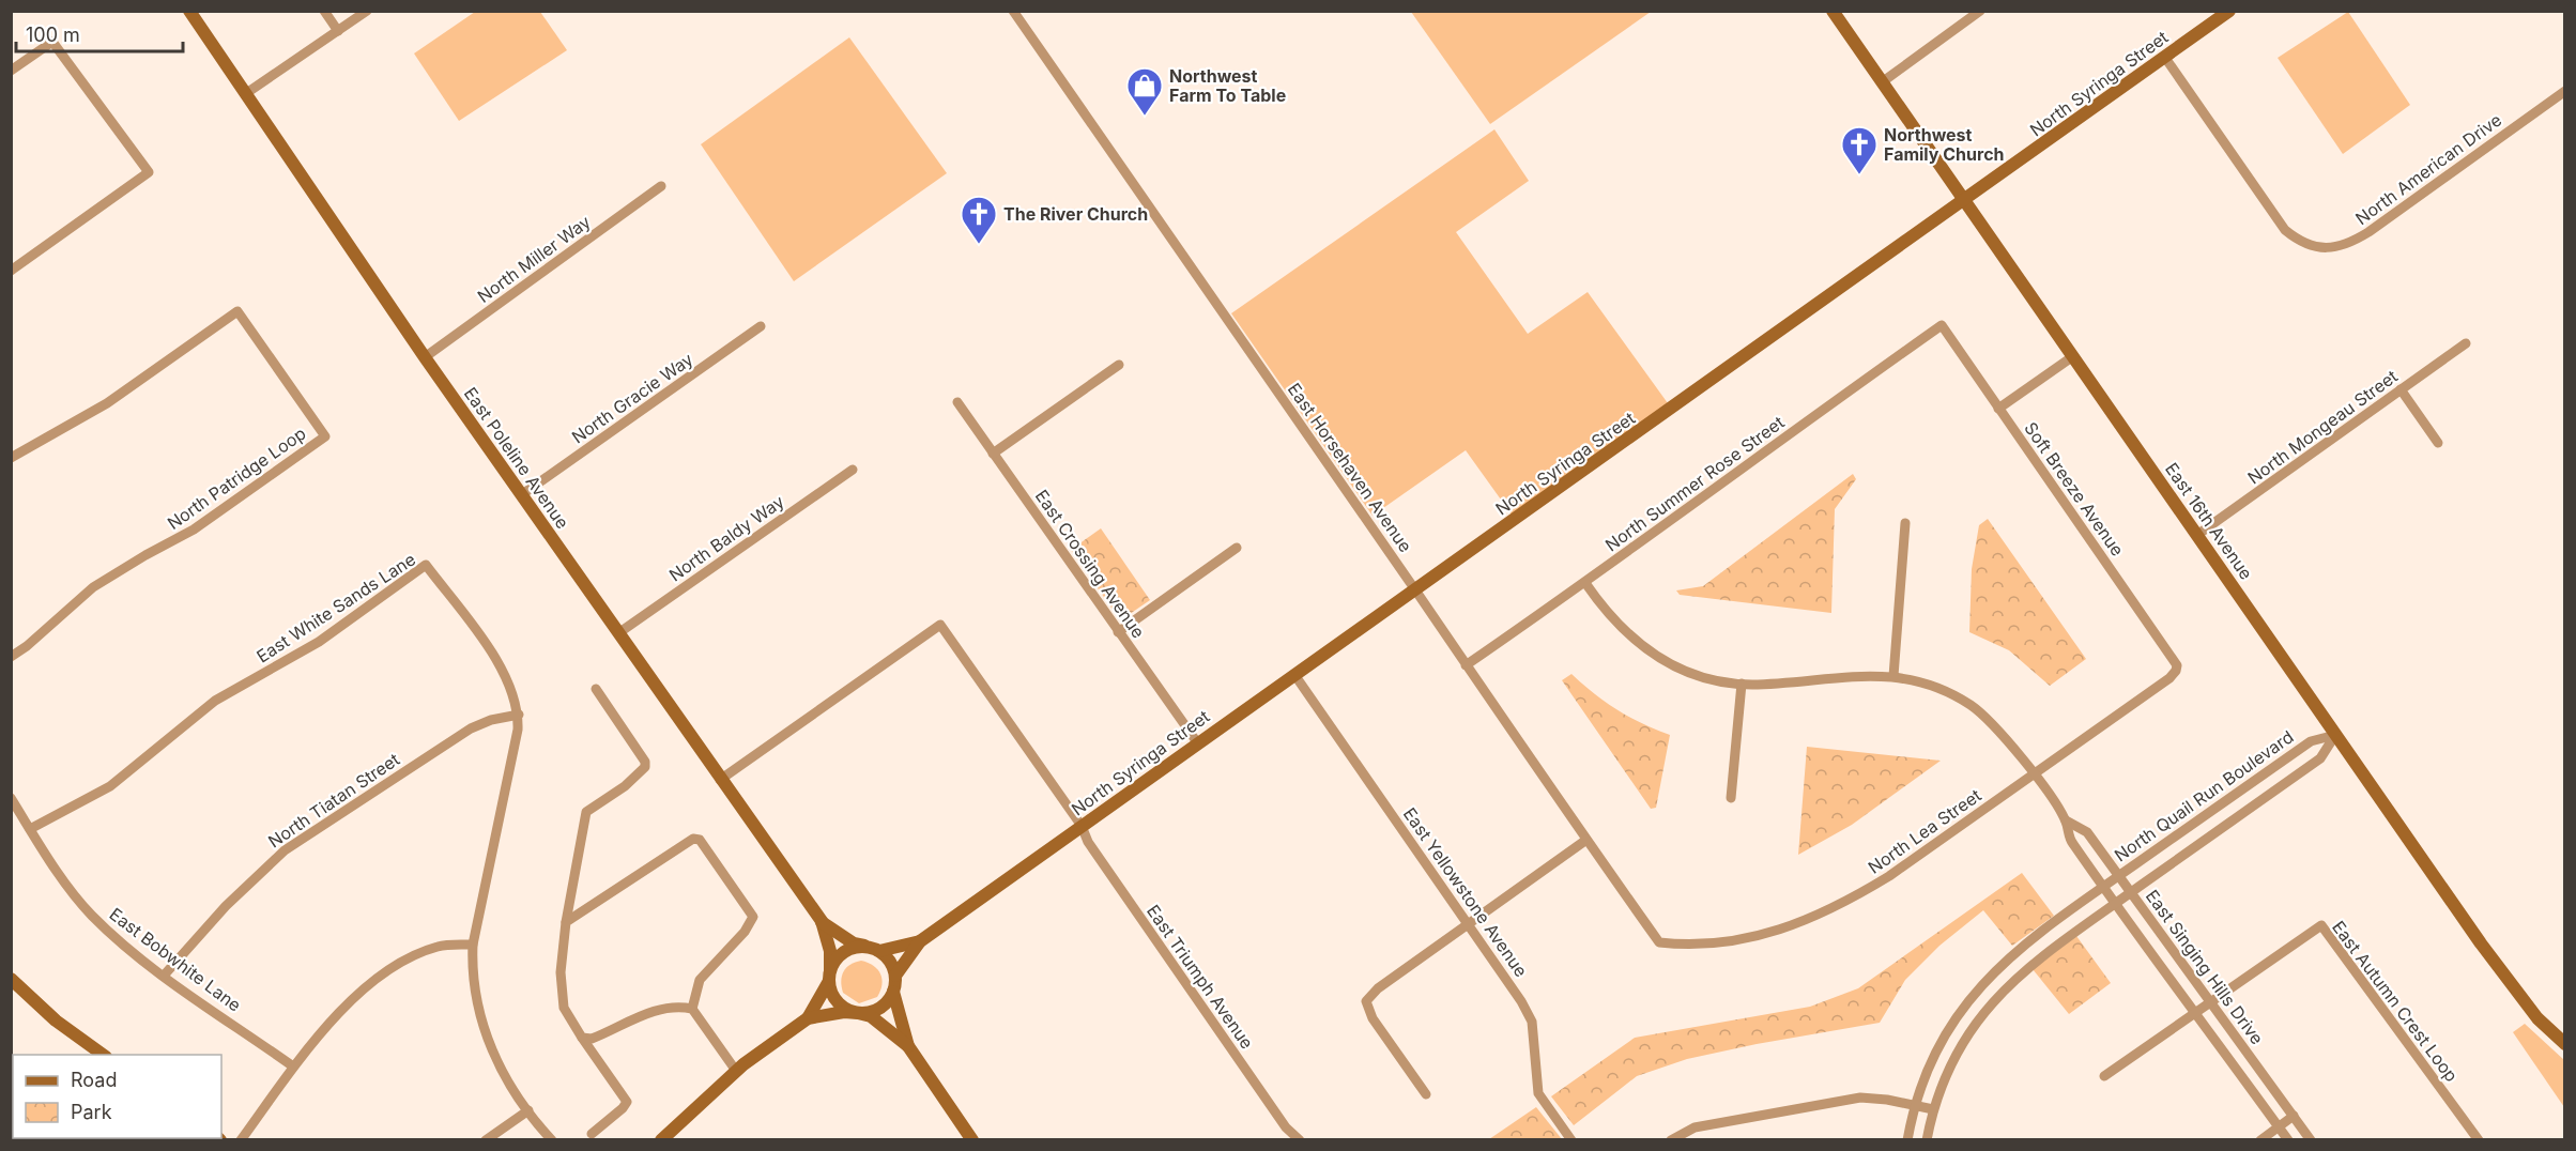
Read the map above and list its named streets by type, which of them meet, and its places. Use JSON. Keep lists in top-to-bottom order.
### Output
{
  "streets": {
    "street": [
      "North Syringa Street",
      "North American Drive",
      "North Miller Way",
      "North Gracie Way",
      "North Mongeau Street",
      "East Poleline Avenue",
      "East Horsehaven Avenue",
      "North Patridge Loop",
      "North Summer Rose Street",
      "Soft Breeze Avenue",
      "East 16th Avenue",
      "North Baldy Way",
      "East Crossing Avenue",
      "East White Sands Lane",
      "North Quail Run Boulevard",
      "North Tiatan Street",
      "North Lea Street",
      "East Yellowstone Avenue",
      "East Bobwhite Lane",
      "East Singing Hills Drive",
      "East Triumph Avenue",
      "East Autumn Crest Loop"
    ]
  },
  "crossings": [
    ["North Syringa Street", "North American Drive"],
    ["North Syringa Street", "East Poleline Avenue"],
    ["North Syringa Street", "East Horsehaven Avenue"],
    ["North Syringa Street", "East 16th Avenue"],
    ["North Syringa Street", "East Crossing Avenue"],
    ["North Syringa Street", "East Yellowstone Avenue"],
    ["North Syringa Street", "East Triumph Avenue"],
    ["North Miller Way", "East Poleline Avenue"],
    ["North Gracie Way", "East Poleline Avenue"],
    ["North Mongeau Street", "East 16th Avenue"],
    ["East Poleline Avenue", "North Baldy Way"],
    ["East Poleline Avenue", "East Triumph Avenue"],
    ["East Horsehaven Avenue", "North Summer Rose Street"],
    ["East Horsehaven Avenue", "North Lea Street"],
    ["North Summer Rose Street", "Soft Breeze Avenue"],
    ["North Summer Rose Street", "East Singing Hills Drive"],
    ["Soft Breeze Avenue", "North Lea Street"],
    ["East 16th Avenue", "North Quail Run Boulevard"],
    ["East White Sands Lane", "North Tiatan Street"],
    ["East White Sands Lane", "East Bobwhite Lane"],
    ["North Quail Run Boulevard", "East Singing Hills Drive"],
    ["North Tiatan Street", "East Bobwhite Lane"],
    ["North Lea Street", "East Singing Hills Drive"],
    ["East Singing Hills Drive", "East Autumn Crest Loop"]
  ],
  "places": {
    "shop": ["Northwest Farm To Table"],
    "church": ["Northwest Family Church", "The River Church"]
  },
  "legend": ["Road", "Park"],
  "scale_bar": "100 m"
}
